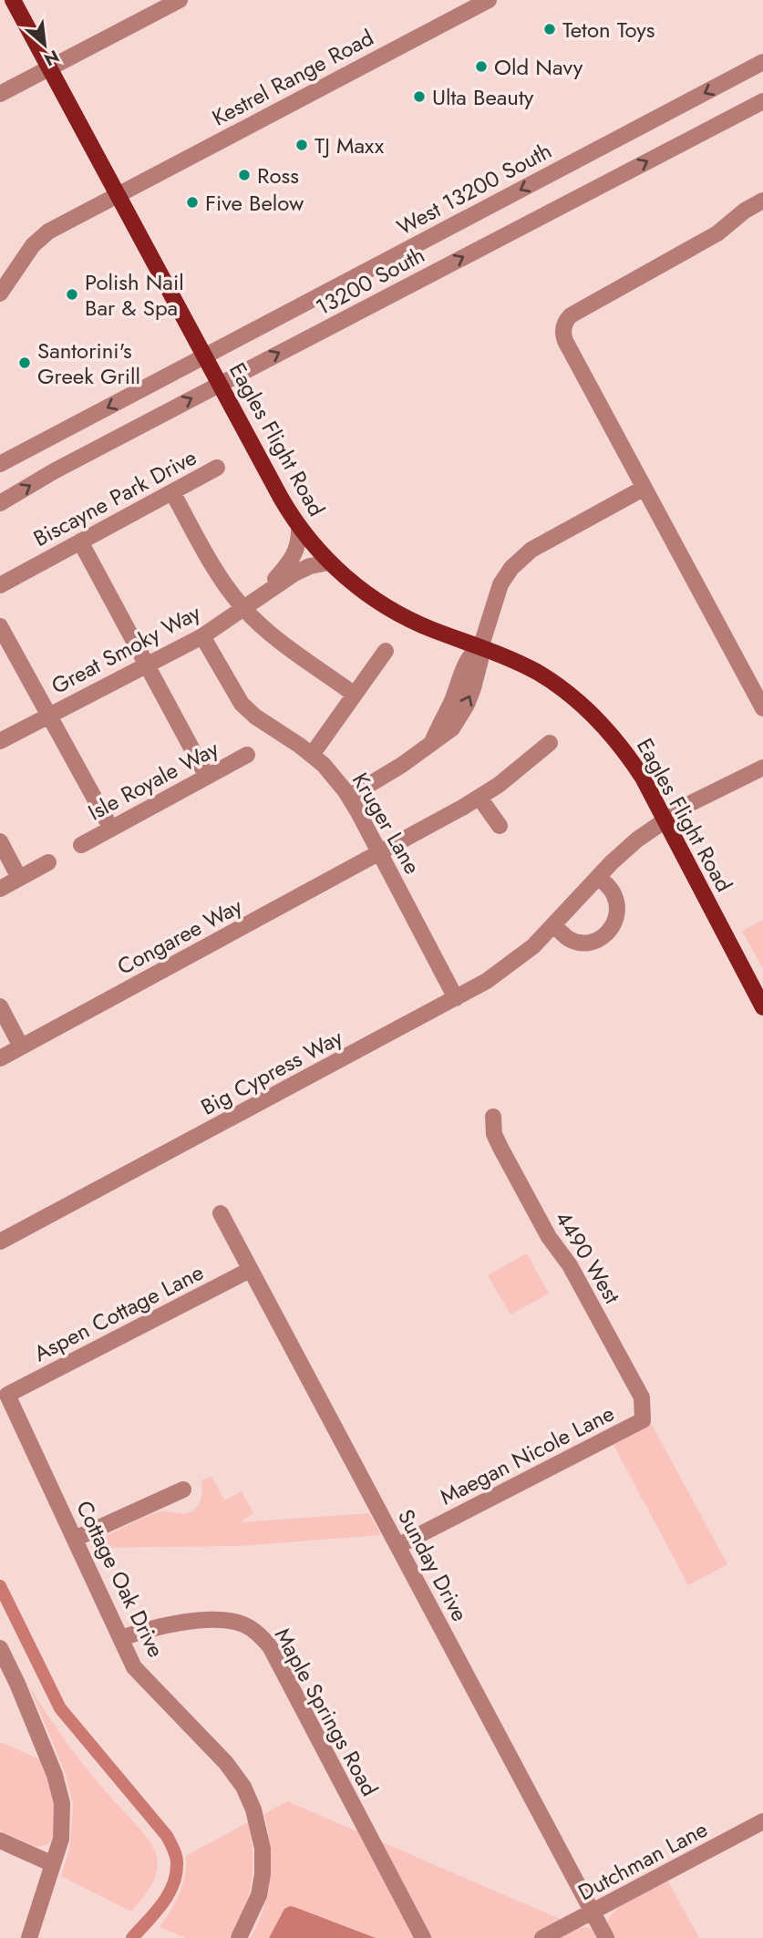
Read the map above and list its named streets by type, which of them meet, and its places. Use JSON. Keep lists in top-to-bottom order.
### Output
{
  "streets": {
    "main road": ["Eagles Flight Road"],
    "street": [
      "Kestrel Range Road",
      "West 13200 South",
      "13200 South",
      "Biscayne Park Drive",
      "Great Smoky Way",
      "Isle Royale Way",
      "Kruger Lane",
      "Congaree Way",
      "Big Cypress Way",
      "4490 West",
      "Aspen Cottage Lane",
      "Maegan Nicole Lane",
      "Sunday Drive",
      "Cottage Oak Drive",
      "Maple Springs Road",
      "Dutchman Lane"
    ]
  },
  "crossings": [
    ["Kestrel Range Road", "Eagles Flight Road"],
    ["West 13200 South", "Eagles Flight Road"],
    ["13200 South", "Eagles Flight Road"],
    ["Eagles Flight Road", "Great Smoky Way"],
    ["Eagles Flight Road", "Big Cypress Way"],
    ["Great Smoky Way", "Kruger Lane"],
    ["Kruger Lane", "Congaree Way"],
    ["Kruger Lane", "Big Cypress Way"],
    ["4490 West", "Maegan Nicole Lane"],
    ["Aspen Cottage Lane", "Sunday Drive"],
    ["Aspen Cottage Lane", "Cottage Oak Drive"],
    ["Maegan Nicole Lane", "Sunday Drive"],
    ["Sunday Drive", "Dutchman Lane"],
    ["Cottage Oak Drive", "Maple Springs Road"]
  ],
  "one_way": ["West 13200 South", "13200 South"],
  "places": [
    "Teton Toys",
    "Old Navy",
    "Ulta Beauty",
    "TJ Maxx",
    "Ross",
    "Five Below",
    "Polish Nail Bar & Spa",
    "Santorini's Greek Grill"
  ],
  "north": "bottom right"
}
